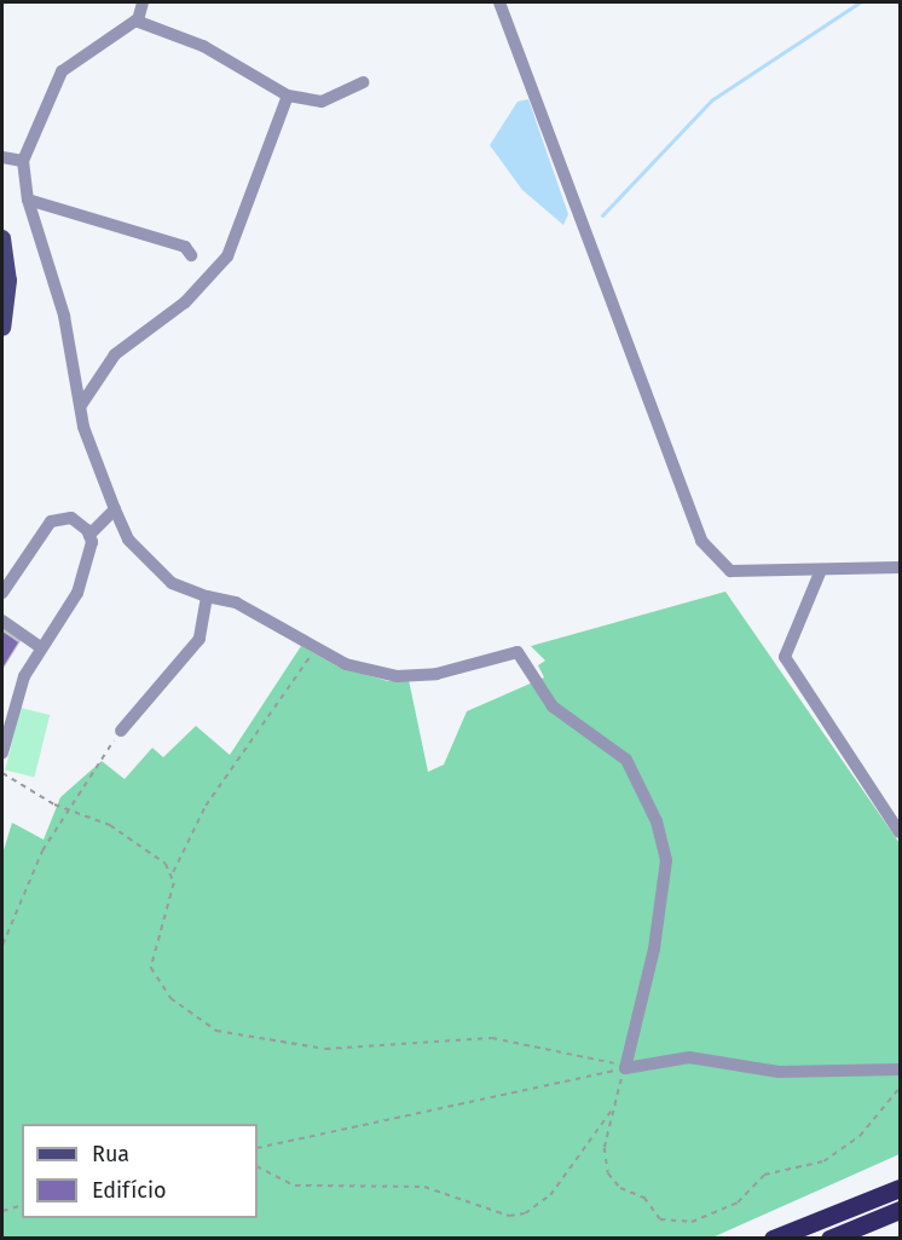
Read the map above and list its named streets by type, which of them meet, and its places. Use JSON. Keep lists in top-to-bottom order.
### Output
{
  "legend": ["Rua", "Edifício"]
}
